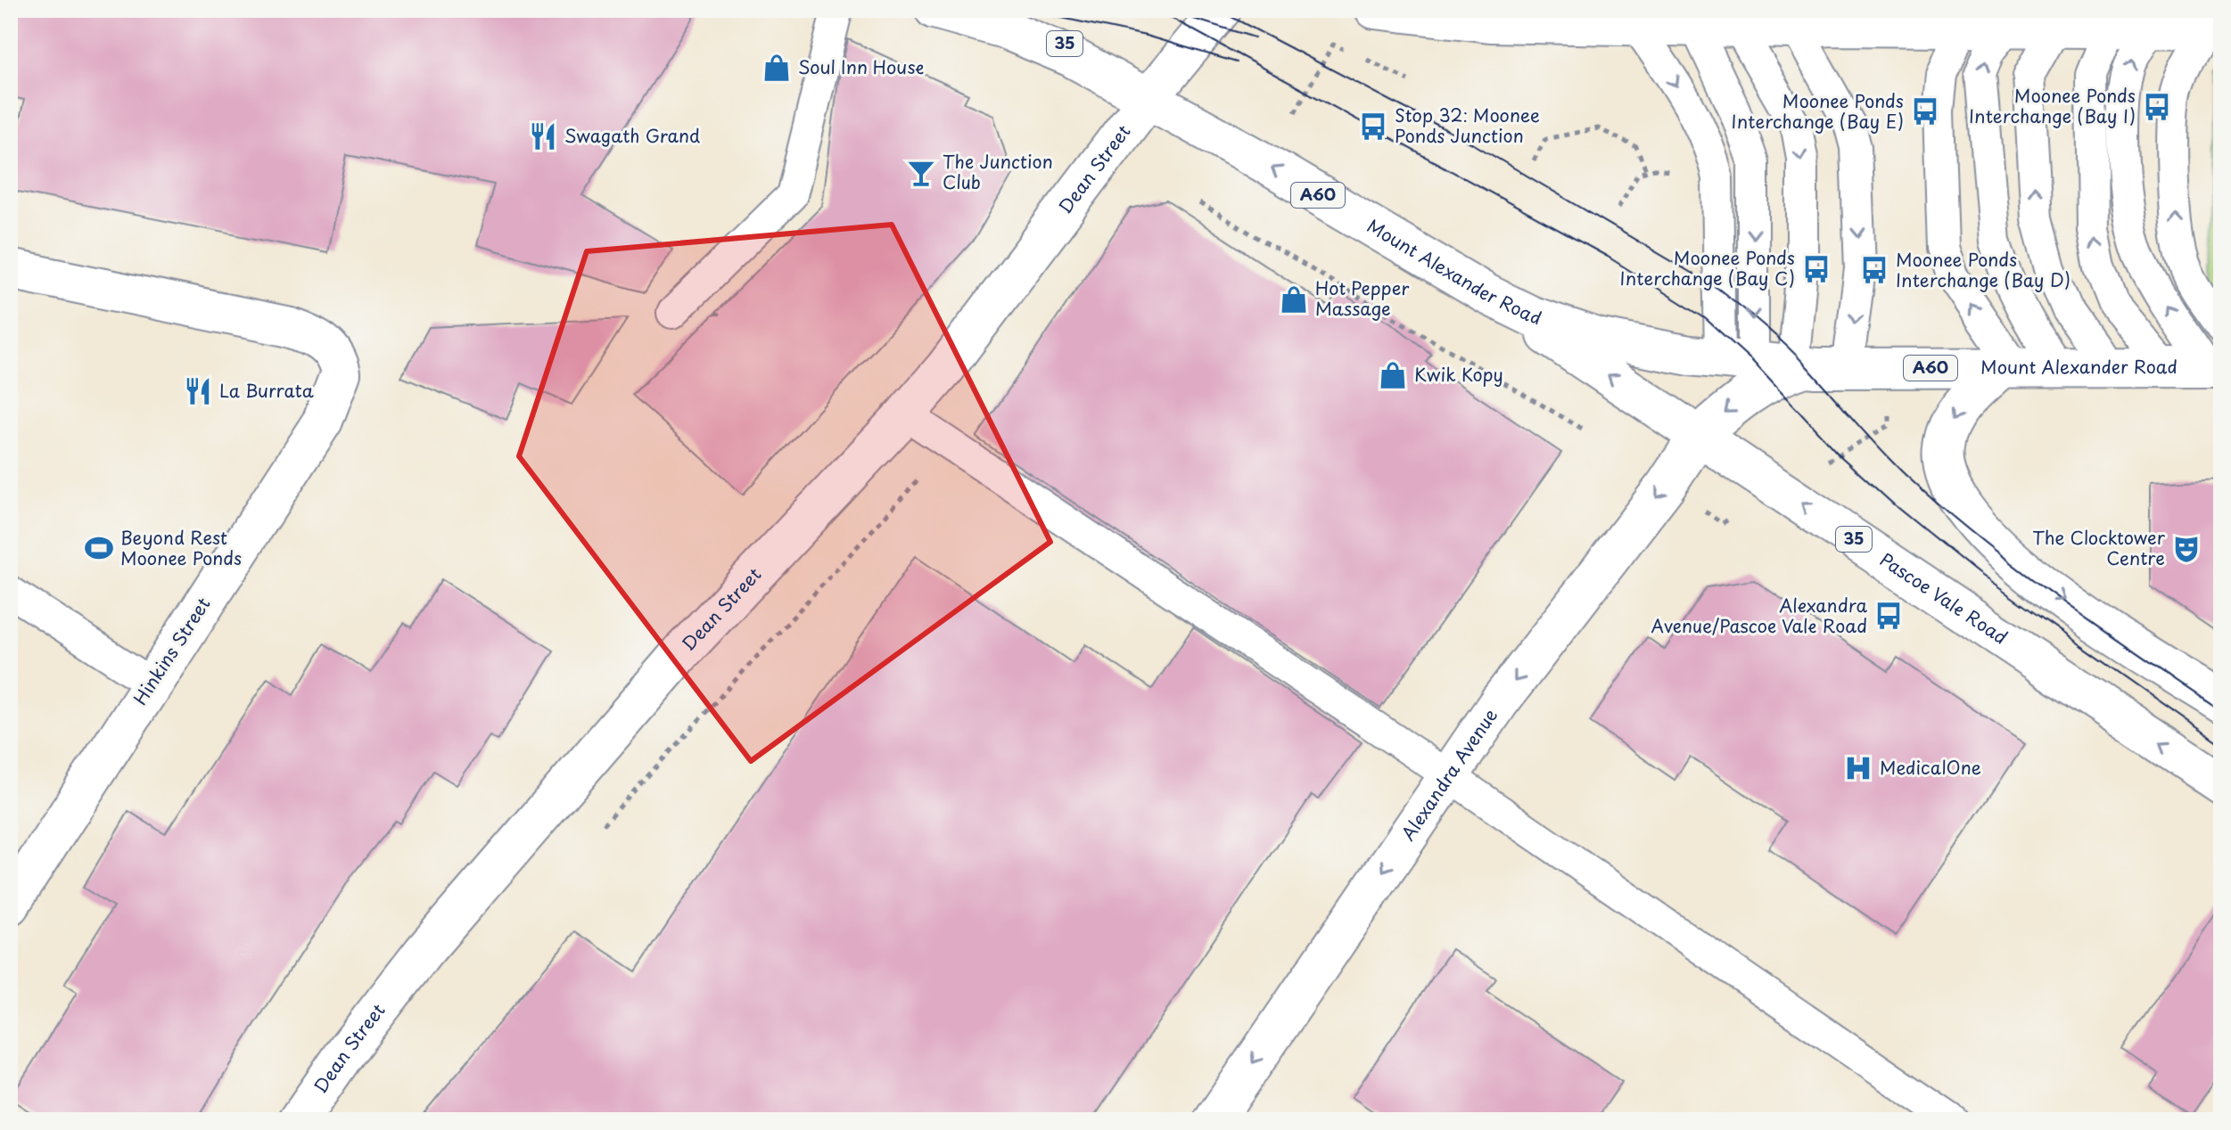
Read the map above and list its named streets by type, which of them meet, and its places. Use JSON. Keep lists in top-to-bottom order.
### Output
{
  "streets": {
    "main road": [
      "35",
      "Dean Street",
      "A60",
      "Mount Alexander Road",
      "Pascoe Vale Road",
      "Hinkins Street",
      "Alexandra Avenue"
    ]
  },
  "crossings": [
    ["35", "Dean Street"],
    ["35", "Mount Alexander Road"],
    ["Dean Street", "Mount Alexander Road"],
    ["Mount Alexander Road", "Pascoe Vale Road"],
    ["Mount Alexander Road", "Alexandra Avenue"],
    ["Pascoe Vale Road", "Alexandra Avenue"]
  ],
  "one_way": ["Pascoe Vale Road", "Alexandra Avenue"],
  "places": {
    "shop": ["Soul Inn House", "Hot Pepper Massage", "Kwik Kopy"],
    "bus stop": [
      "Moonee Ponds Interchange (Bay I)",
      "Moonee Ponds Interchange (Bay E)",
      "Stop 32: Moonee Ponds Junction",
      "Moonee Ponds Interchange (Bay C)",
      "Moonee Ponds Interchange (Bay D)",
      "Alexandra Avenue/Pascoe Vale Road"
    ],
    "restaurant": ["Swagath Grand", "La Burrata"],
    "bar": ["The Junction Club"],
    "sports": ["Beyond Rest Moonee Ponds"],
    "theatre": ["The Clocktower Centre"],
    "hospital": ["MedicalOne"]
  }
}
